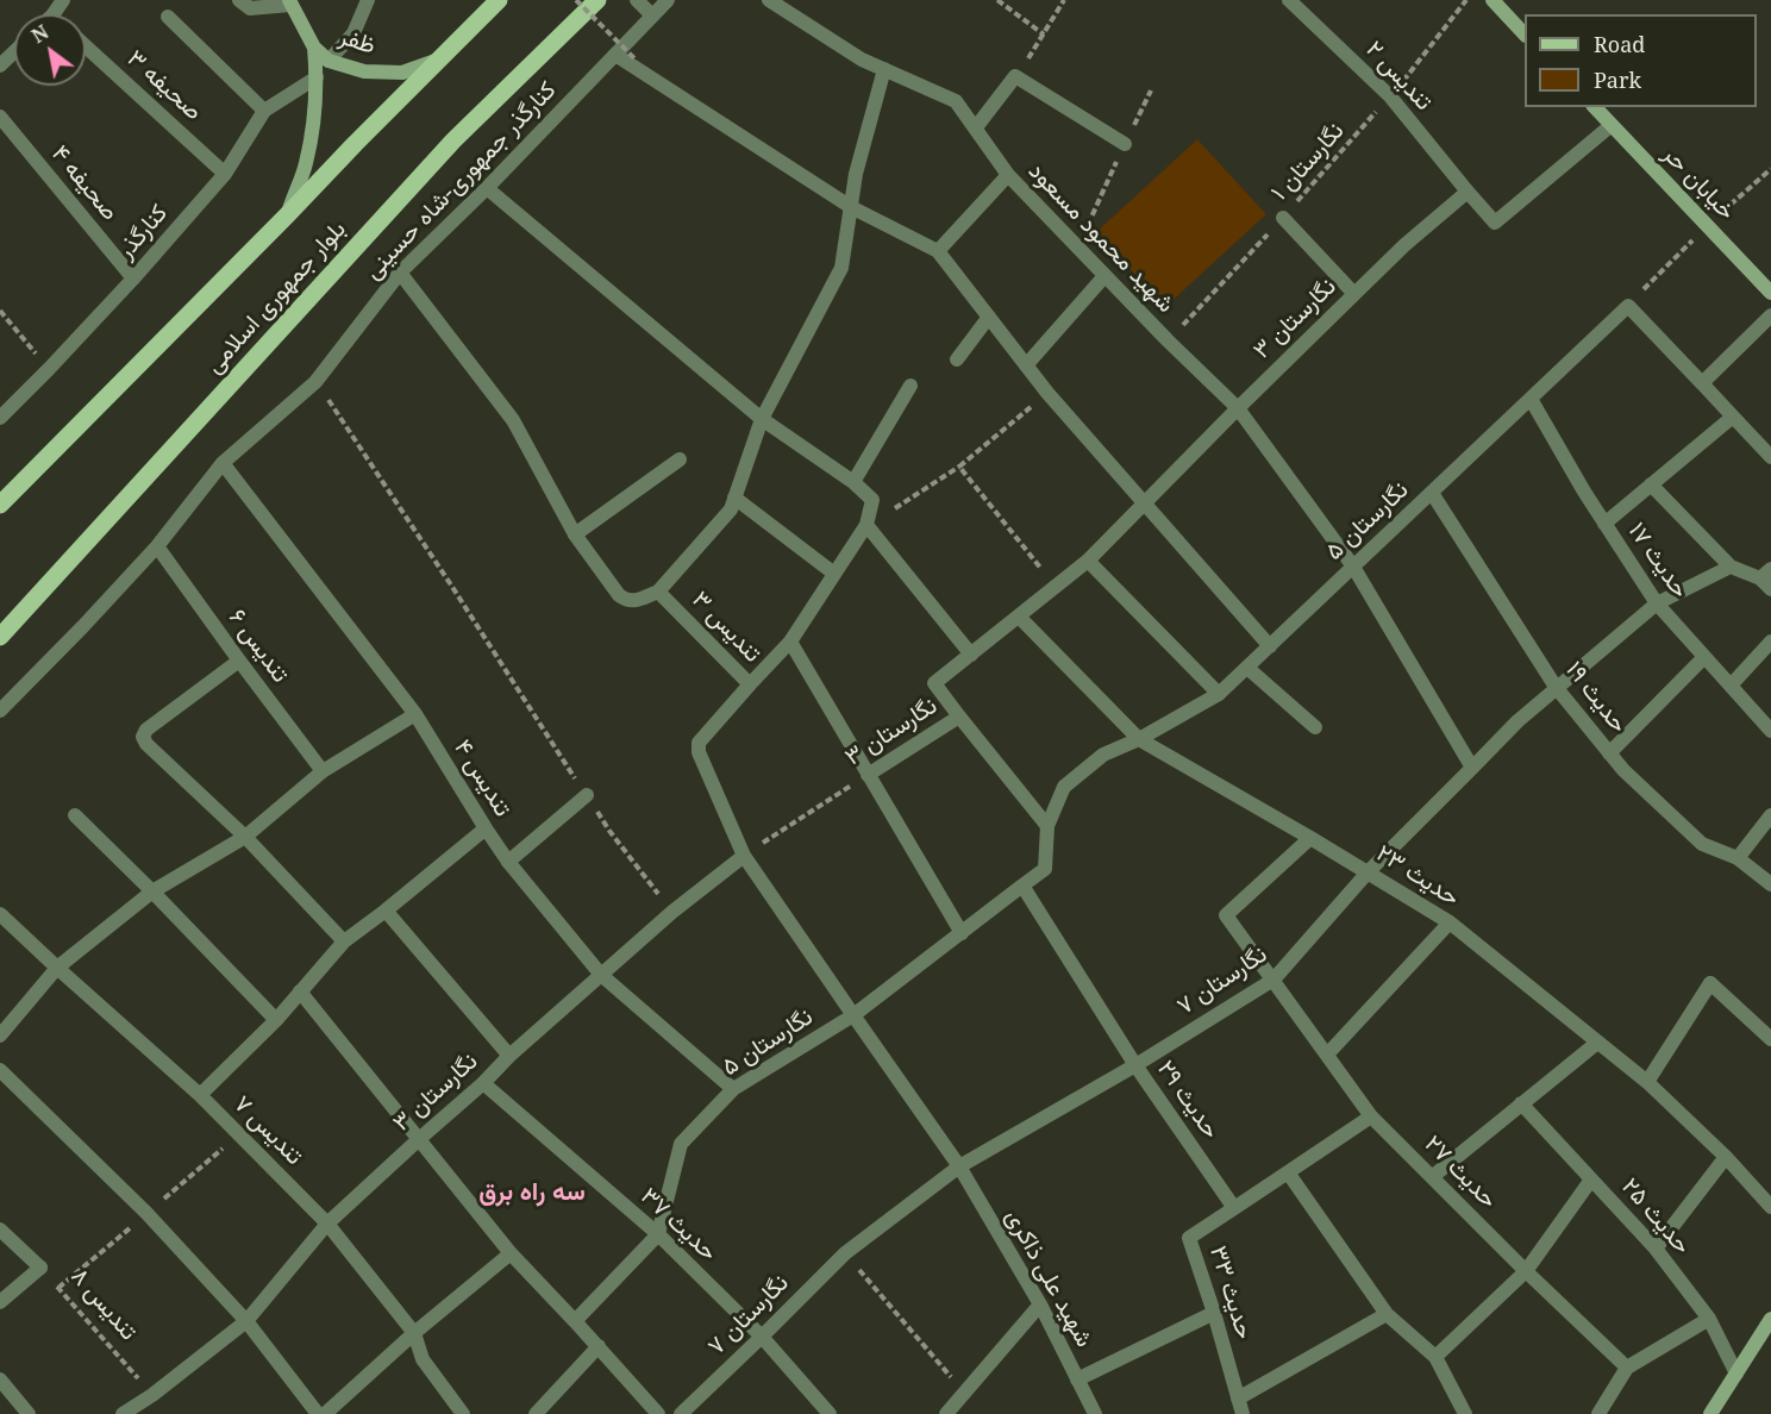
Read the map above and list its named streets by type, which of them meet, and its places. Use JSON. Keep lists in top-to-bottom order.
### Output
{
  "streets": {
    "main road": ["ظفر", "خیابان حر", "بلوار جمهوری اسلامی"],
    "street": [
      "تندیس ۲",
      "صحیفه ۳",
      "کنارگذر جمهوری-شاه حسینی",
      "صحیفه ۴",
      "کنارگذر",
      "شهید محمود مسعود",
      "نگارستان ۳",
      "نگارستان ۵",
      "حدیث ۱۷",
      "تندیس ۳",
      "تندیس ۶",
      "حدیث ۱۹",
      "تندیس ۴",
      "حدیث ۲۳",
      "نگارستان ۷",
      "حدیث ۲۹",
      "تندیس ۷",
      "حدیث ۲۷",
      "حدیث ۲۵",
      "حدیث ۳۷",
      "شهید علی ذاکری",
      "حدیث ۳۳",
      "تندیس ۸"
    ],
    "path": ["نگارستان ۱"]
  },
  "crossings": [
    ["ظفر", "بلوار جمهوری اسلامی"],
    ["تندیس ۲", "نگارستان ۱"],
    ["تندیس ۲", "نگارستان ۳"],
    ["صحیفه ۳", "کنارگذر"],
    ["نگارستان ۱", "شهید محمود مسعود"],
    ["کنارگذر جمهوری-شاه حسینی", "تندیس ۳"],
    ["کنارگذر جمهوری-شاه حسینی", "تندیس ۶"],
    ["کنارگذر جمهوری-شاه حسینی", "تندیس ۴"],
    ["صحیفه ۴", "کنارگذر"],
    ["شهید محمود مسعود", "نگارستان ۳"],
    ["شهید محمود مسعود", "نگارستان ۵"],
    ["شهید محمود مسعود", "نگارستان ۷"],
    ["نگارستان ۳", "تندیس ۳"],
    ["نگارستان ۳", "تندیس ۴"],
    ["نگارستان ۳", "حدیث ۲۳"],
    ["نگارستان ۳", "تندیس ۷"],
    ["نگارستان ۳", "حدیث ۳۷"],
    ["نگارستان ۳", "تندیس ۸"],
    ["نگارستان ۵", "حدیث ۱۷"],
    ["نگارستان ۵", "تندیس ۳"],
    ["نگارستان ۵", "حدیث ۱۹"],
    ["نگارستان ۵", "تندیس ۴"],
    ["نگارستان ۵", "حدیث ۲۳"],
    ["نگارستان ۵", "حدیث ۲۹"],
    ["نگارستان ۵", "حدیث ۳۷"],
    ["حدیث ۱۷", "نگارستان ۷"],
    ["تندیس ۳", "نگارستان ۷"],
    ["تندیس ۳", "شهید علی ذاکری"],
    ["حدیث ۱۹", "نگارستان ۷"],
    ["حدیث ۲۳", "نگارستان ۷"],
    ["حدیث ۲۳", "حدیث ۲۷"],
    ["نگارستان ۷", "حدیث ۲۹"],
    ["نگارستان ۷", "حدیث ۲۷"],
    ["نگارستان ۷", "حدیث ۳۷"],
    ["نگارستان ۷", "شهید علی ذاکری"],
    ["حدیث ۲۹", "حدیث ۳۳"]
  ],
  "districts": ["سه راه برق"],
  "legend": ["Road", "Park"],
  "north": "top left"
}
